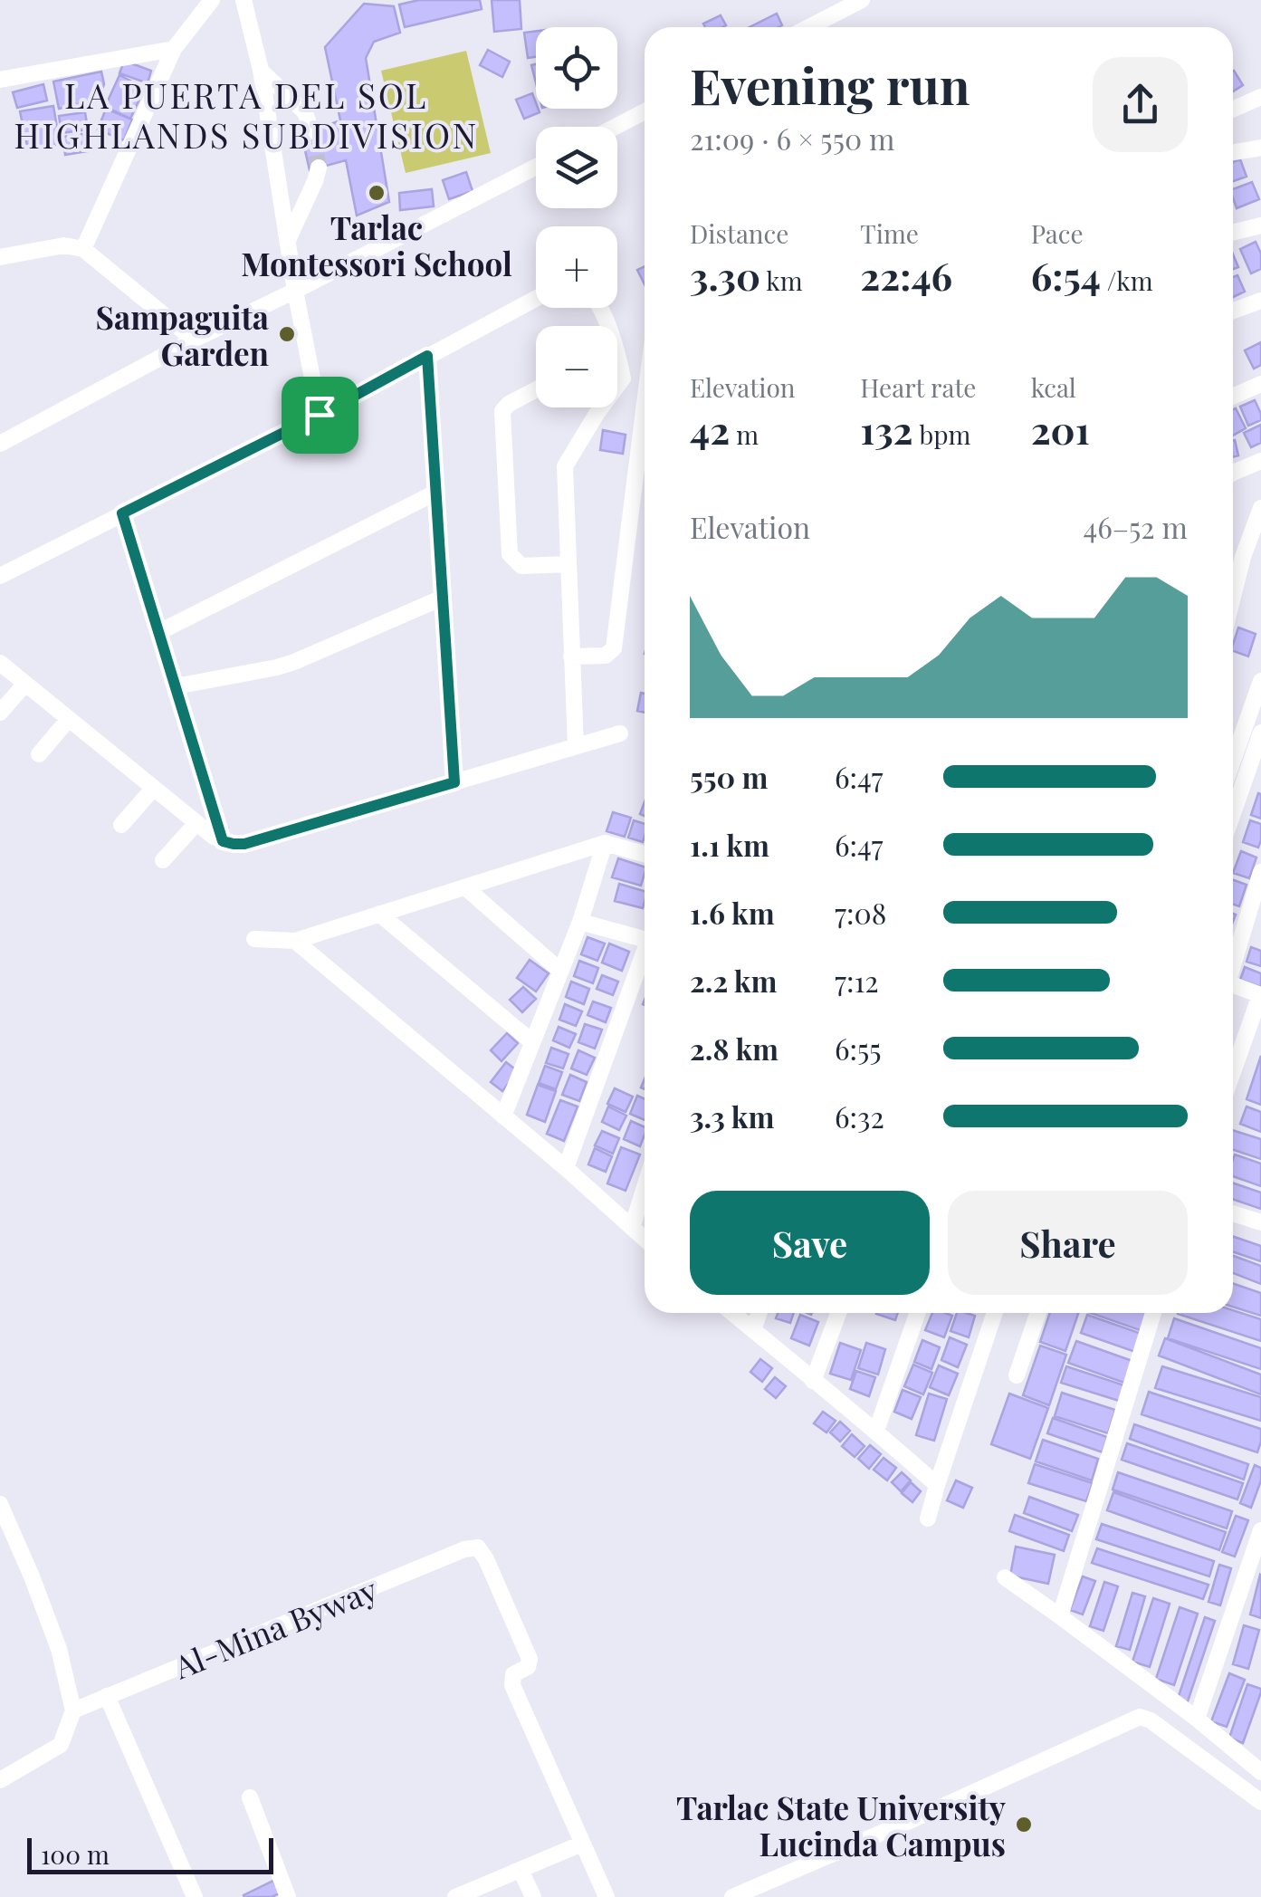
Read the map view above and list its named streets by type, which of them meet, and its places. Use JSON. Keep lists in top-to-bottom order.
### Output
{
  "streets": {
    "street": ["Al-Mina Byway"]
  },
  "districts": ["LA PUERTA DEL SOL HIGHLANDS SUBDIVISION"],
  "places": ["Tarlac Montessori School", "Sampaguita Garden", "Tarlac State University Lucinda Campus"],
  "scale_bar": "100 m",
  "page": {
    "map_buttons": ["+", "−"],
    "heading": ["Evening run", "21:09 · 6 × 550 m"],
    "stats": [
      ["Distance", "3.30 km"],
      ["Time", "22:46"],
      ["Pace", "6:54 /km"],
      ["Elevation", "42 m"],
      ["Heart rate", "132 bpm"],
      ["kcal", "201"]
    ],
    "chart": ["Elevation", "46–52 m"],
    "list": [
      {
        "name": "550 m",
        "note": "6:47"
      },
      {
        "name": "1.1 km",
        "note": "6:47"
      },
      {
        "name": "1.6 km",
        "note": "7:08"
      },
      {
        "name": "2.2 km",
        "note": "7:12"
      },
      {
        "name": "2.8 km",
        "note": "6:55"
      },
      {
        "name": "3.3 km",
        "note": "6:32"
      }
    ],
    "buttons": ["Save", "Share"],
    "scale": "100 m"
  }
}
